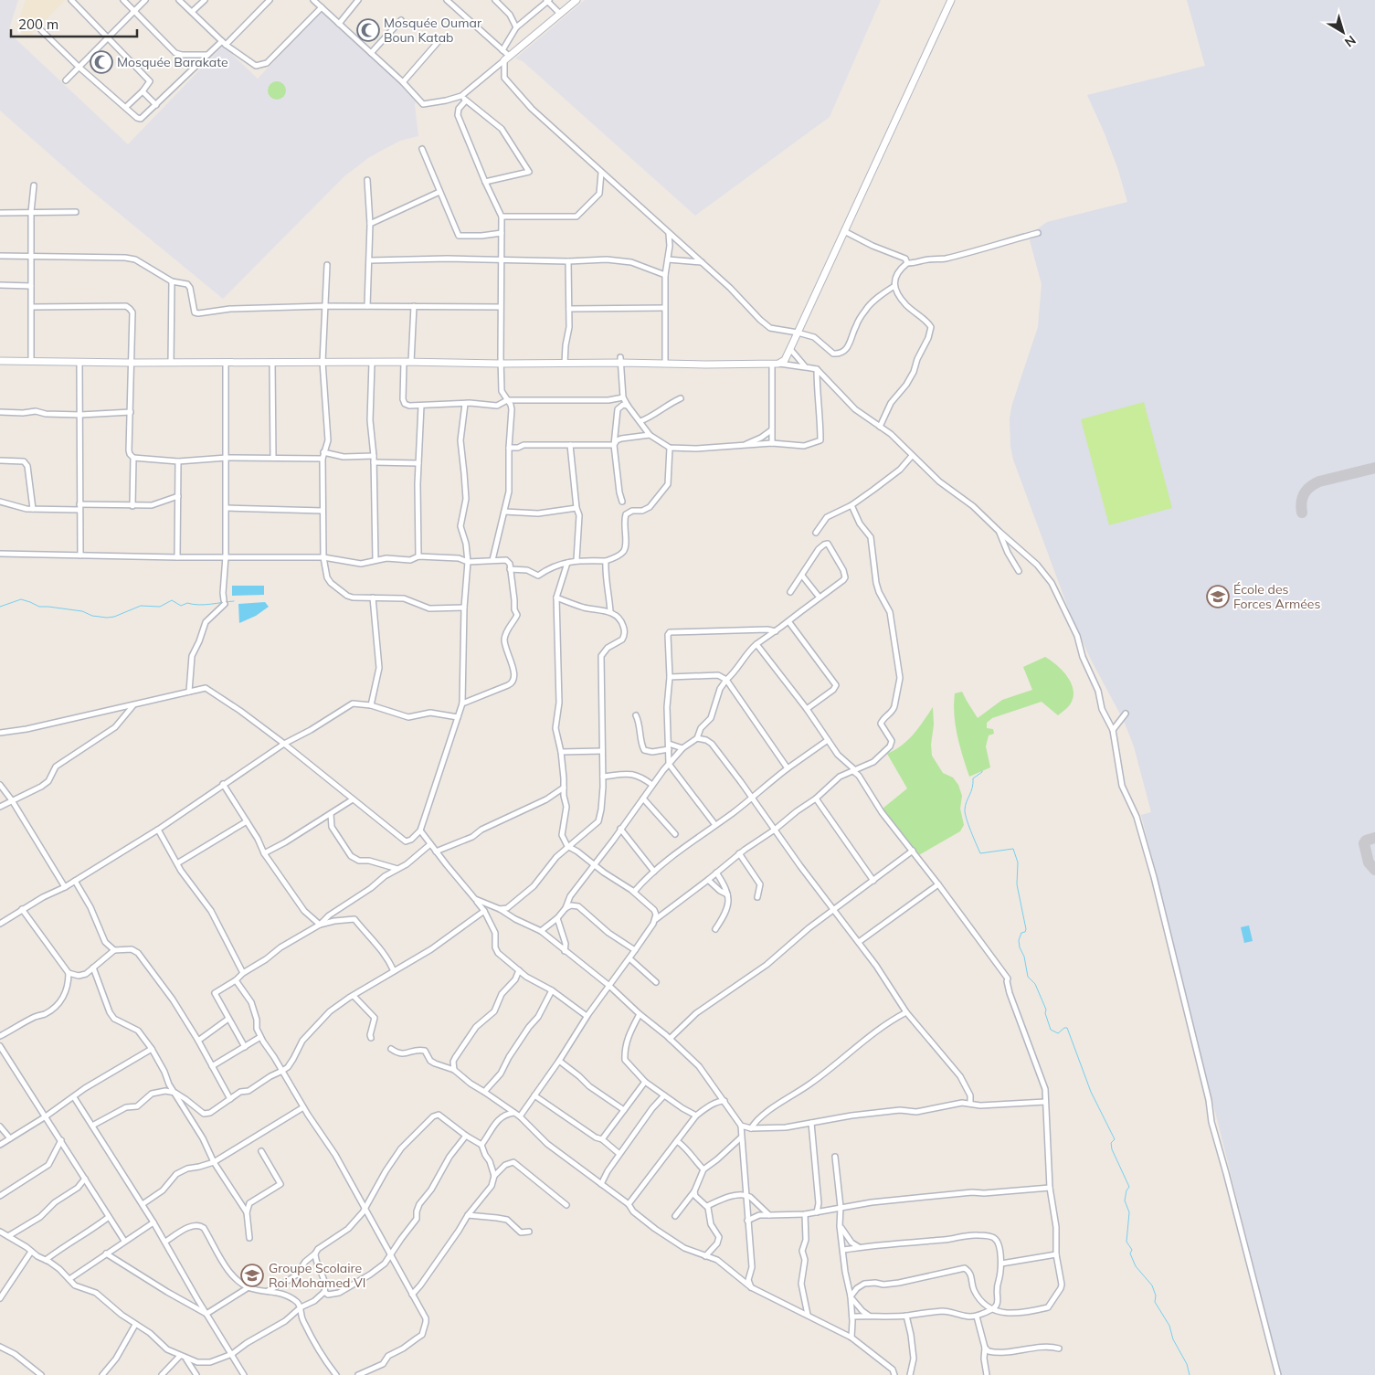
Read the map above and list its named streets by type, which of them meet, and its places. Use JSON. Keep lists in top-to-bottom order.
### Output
{
  "places": {
    "mosque": ["Mosquée Oumar Boun Katab", "Mosquée Barakate"],
    "school or university": ["École des Forces Armées", "Groupe Scolaire Roi Mohamed VI"]
  },
  "scale_bar": "200 m",
  "north": "bottom right"
}
